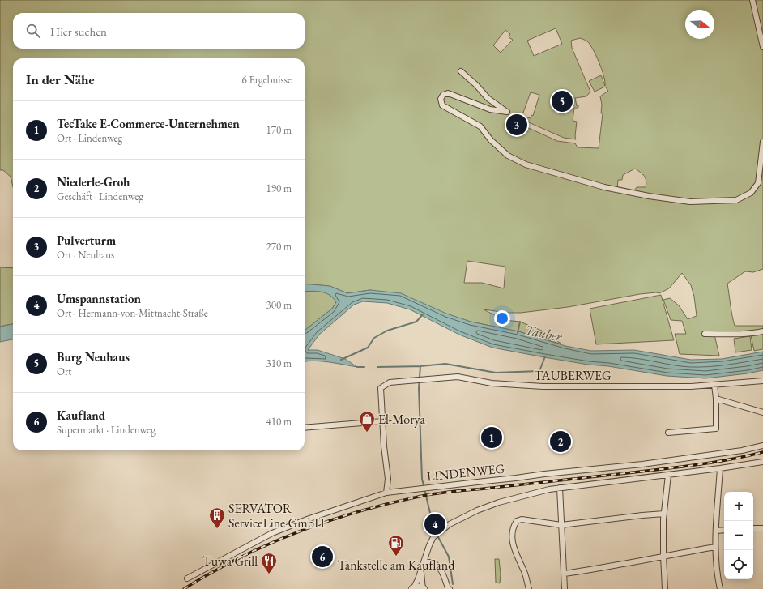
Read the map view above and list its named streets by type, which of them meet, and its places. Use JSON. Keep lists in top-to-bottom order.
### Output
{
  "streets": {
    "street": ["TAUBERWEG", "LINDENWEG"]
  },
  "water": ["Tauber"],
  "places": {
    "shop": ["El-Morya"],
    "building": ["SERVATOR ServiceLine GmbH"],
    "fuel station": ["Tankstelle am Kaufland"],
    "restaurant": ["Tuwa Grill"]
  },
  "north": "right",
  "page": {
    "search": "Hier suchen",
    "heading": ["In der Nähe", "6 Ergebnisse"],
    "pins": [
      "5",
      "3",
      "1",
      "2",
      "4",
      "6"
    ],
    "list": [
      {
        "mark": "1",
        "name": "TecTake E-Commerce-Unternehmen",
        "note": "Ort · Lindenweg",
        "value": "170 m"
      },
      {
        "mark": "2",
        "name": "Niederle-Groh",
        "note": "Geschäft · Lindenweg",
        "value": "190 m"
      },
      {
        "mark": "3",
        "name": "Pulverturm",
        "note": "Ort · Neuhaus",
        "value": "270 m"
      },
      {
        "mark": "4",
        "name": "Umspannstation",
        "note": "Ort · Hermann-von-Mittnacht-Straße",
        "value": "300 m"
      },
      {
        "mark": "5",
        "name": "Burg Neuhaus",
        "note": "Ort",
        "value": "310 m"
      },
      {
        "mark": "6",
        "name": "Kaufland",
        "note": "Supermarkt · Lindenweg",
        "value": "410 m"
      }
    ],
    "map_buttons": ["+", "−"]
  }
}
